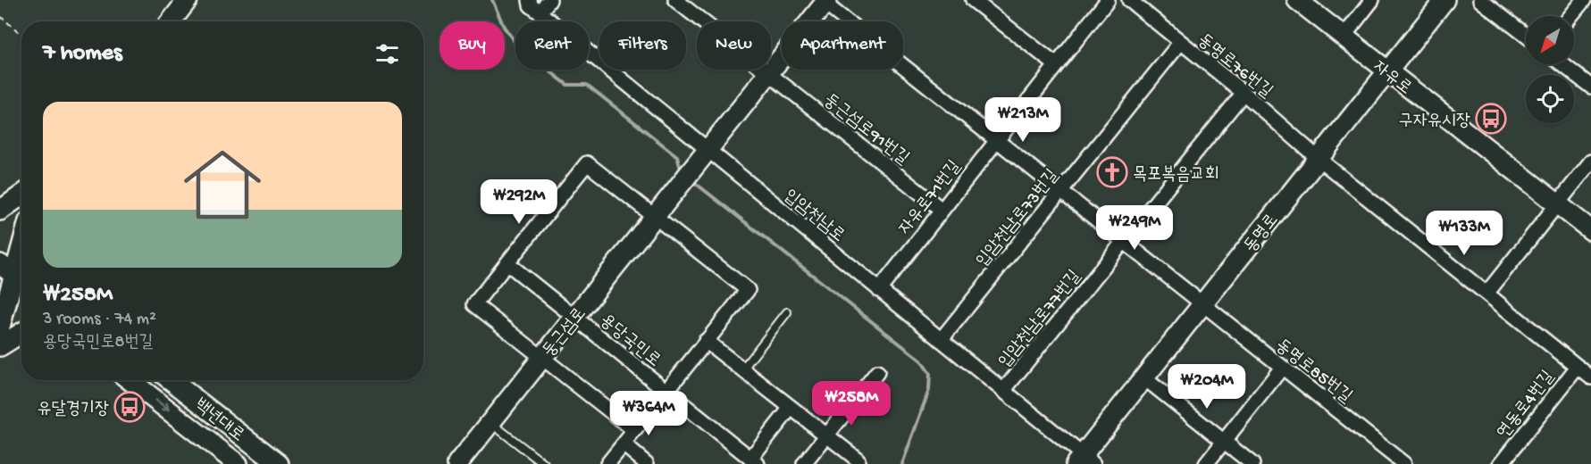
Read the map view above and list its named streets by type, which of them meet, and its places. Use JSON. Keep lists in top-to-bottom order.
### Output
{
  "streets": {
    "street": [
      "동명로76번길",
      "자유로",
      "둥근섬로91번길",
      "자유로71번길",
      "입암천남로",
      "입암천남로73번길",
      "동명로",
      "입암천남로77번길",
      "둥근섬로",
      "용당국민로",
      "동명로85번길",
      "연동로4번길",
      "백년대로"
    ]
  },
  "crossings": [
    ["동명로76번길", "입암천남로73번길"],
    ["동명로76번길", "동명로"],
    ["동명로76번길", "입암천남로77번길"],
    ["동명로76번길", "연동로4번길"],
    ["자유로", "동명로"],
    ["둥근섬로91번길", "자유로71번길"],
    ["자유로71번길", "입암천남로"],
    ["자유로71번길", "동명로85번길"],
    ["입암천남로", "입암천남로73번길"],
    ["입암천남로", "동명로"],
    ["입암천남로", "입암천남로77번길"],
    ["입암천남로", "둥근섬로"],
    ["입암천남로73번길", "동명로85번길"],
    ["동명로", "동명로85번길"],
    ["입암천남로77번길", "동명로85번길"],
    ["둥근섬로", "용당국민로"]
  ],
  "places": {
    "bus stop": ["구자유시장", "유달경기장"],
    "church": ["목포복음교회"]
  },
  "north": "bottom left",
  "page": {
    "chip": [
      "Buy",
      "Rent",
      "Filters",
      "New",
      "Apartment"
    ],
    "heading": "7 homes",
    "list": [
      {
        "name": "₩258M",
        "note": "3 rooms · 74 m² · 용당국민로8번길"
      }
    ],
    "price": [
      "₩213M",
      "₩292M",
      "₩249M",
      "₩133M",
      "₩204M",
      "₩258M",
      "₩364M"
    ]
  }
}
